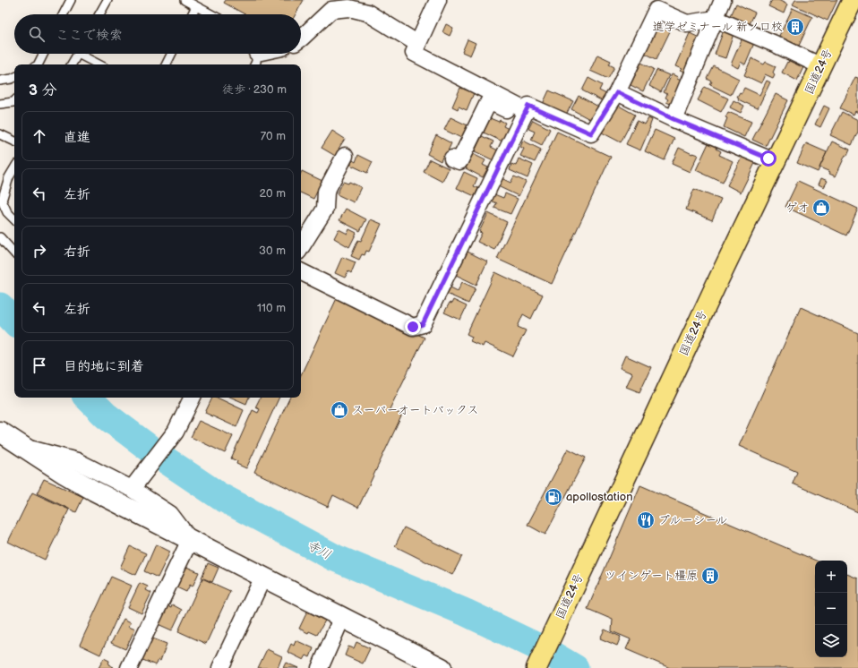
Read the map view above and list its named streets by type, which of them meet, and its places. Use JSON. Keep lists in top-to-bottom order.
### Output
{
  "streets": {
    "highway": ["国道24号"]
  },
  "water": ["寺川"],
  "places": {
    "building": ["進学ゼミナール 新ノ口校", "ツインゲート橿原"],
    "shop": ["ゲオ", "スーパーオートバックス"],
    "fuel station": ["apollostation"],
    "restaurant": ["ブルーシール"]
  },
  "page": {
    "search": "ここで検索",
    "heading": ["3 分", "徒歩 · 230 m"],
    "list": [
      ["直進", "70 m"],
      ["左折", "20 m"],
      ["右折", "30 m"],
      ["左折", "110 m"],
      "目的地に到着"
    ],
    "map_buttons": ["+", "−"]
  }
}
